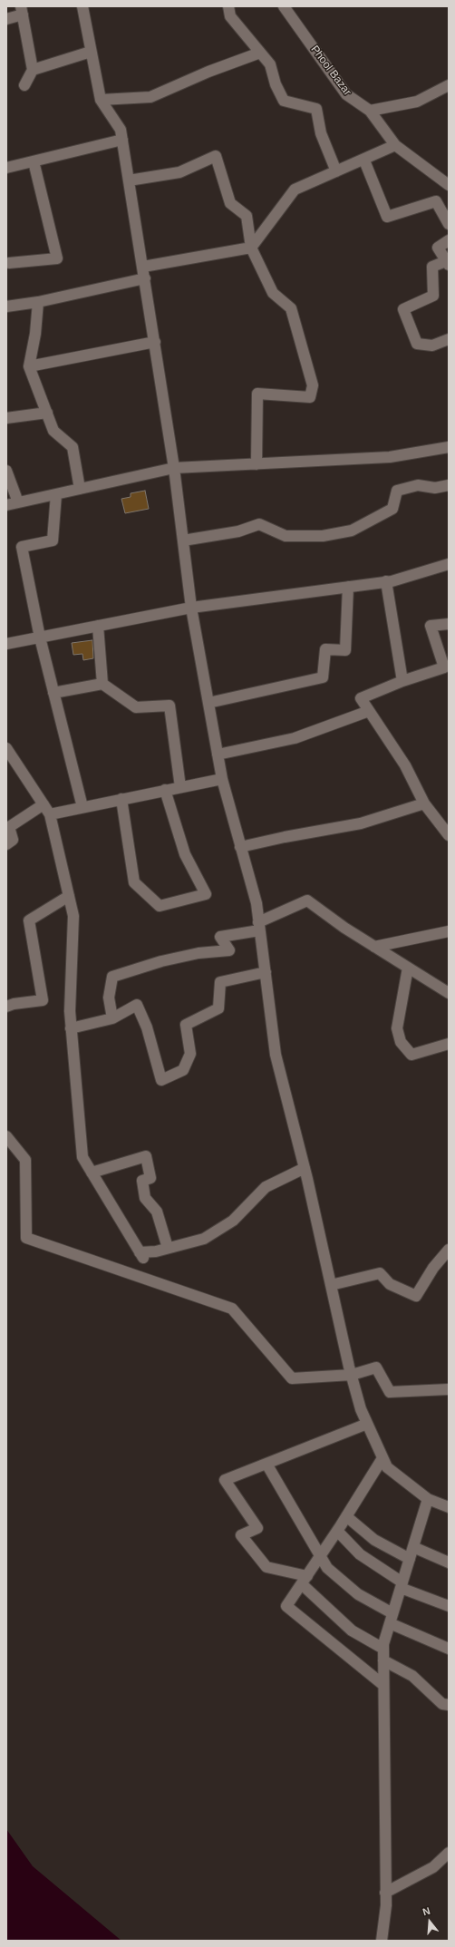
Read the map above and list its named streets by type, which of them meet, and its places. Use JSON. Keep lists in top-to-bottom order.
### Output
{
  "streets": {
    "street": ["Phool Bazar"]
  },
  "north": "top"
}
